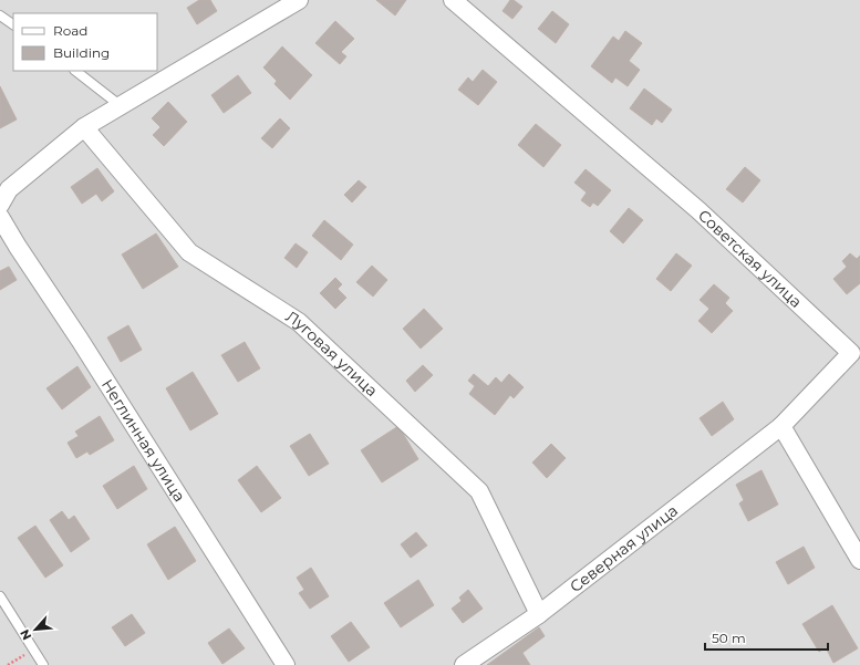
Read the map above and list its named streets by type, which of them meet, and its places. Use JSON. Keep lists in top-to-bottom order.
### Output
{
  "streets": {
    "street": [
      "Советская улица",
      "Луговая улица",
      "Неглинная улица",
      "Северная улица"
    ]
  },
  "crossings": [
    ["Советская улица", "Северная улица"],
    ["Луговая улица", "Северная улица"]
  ],
  "legend": ["Road", "Building"],
  "scale_bar": "50 m",
  "north": "bottom left"
}
